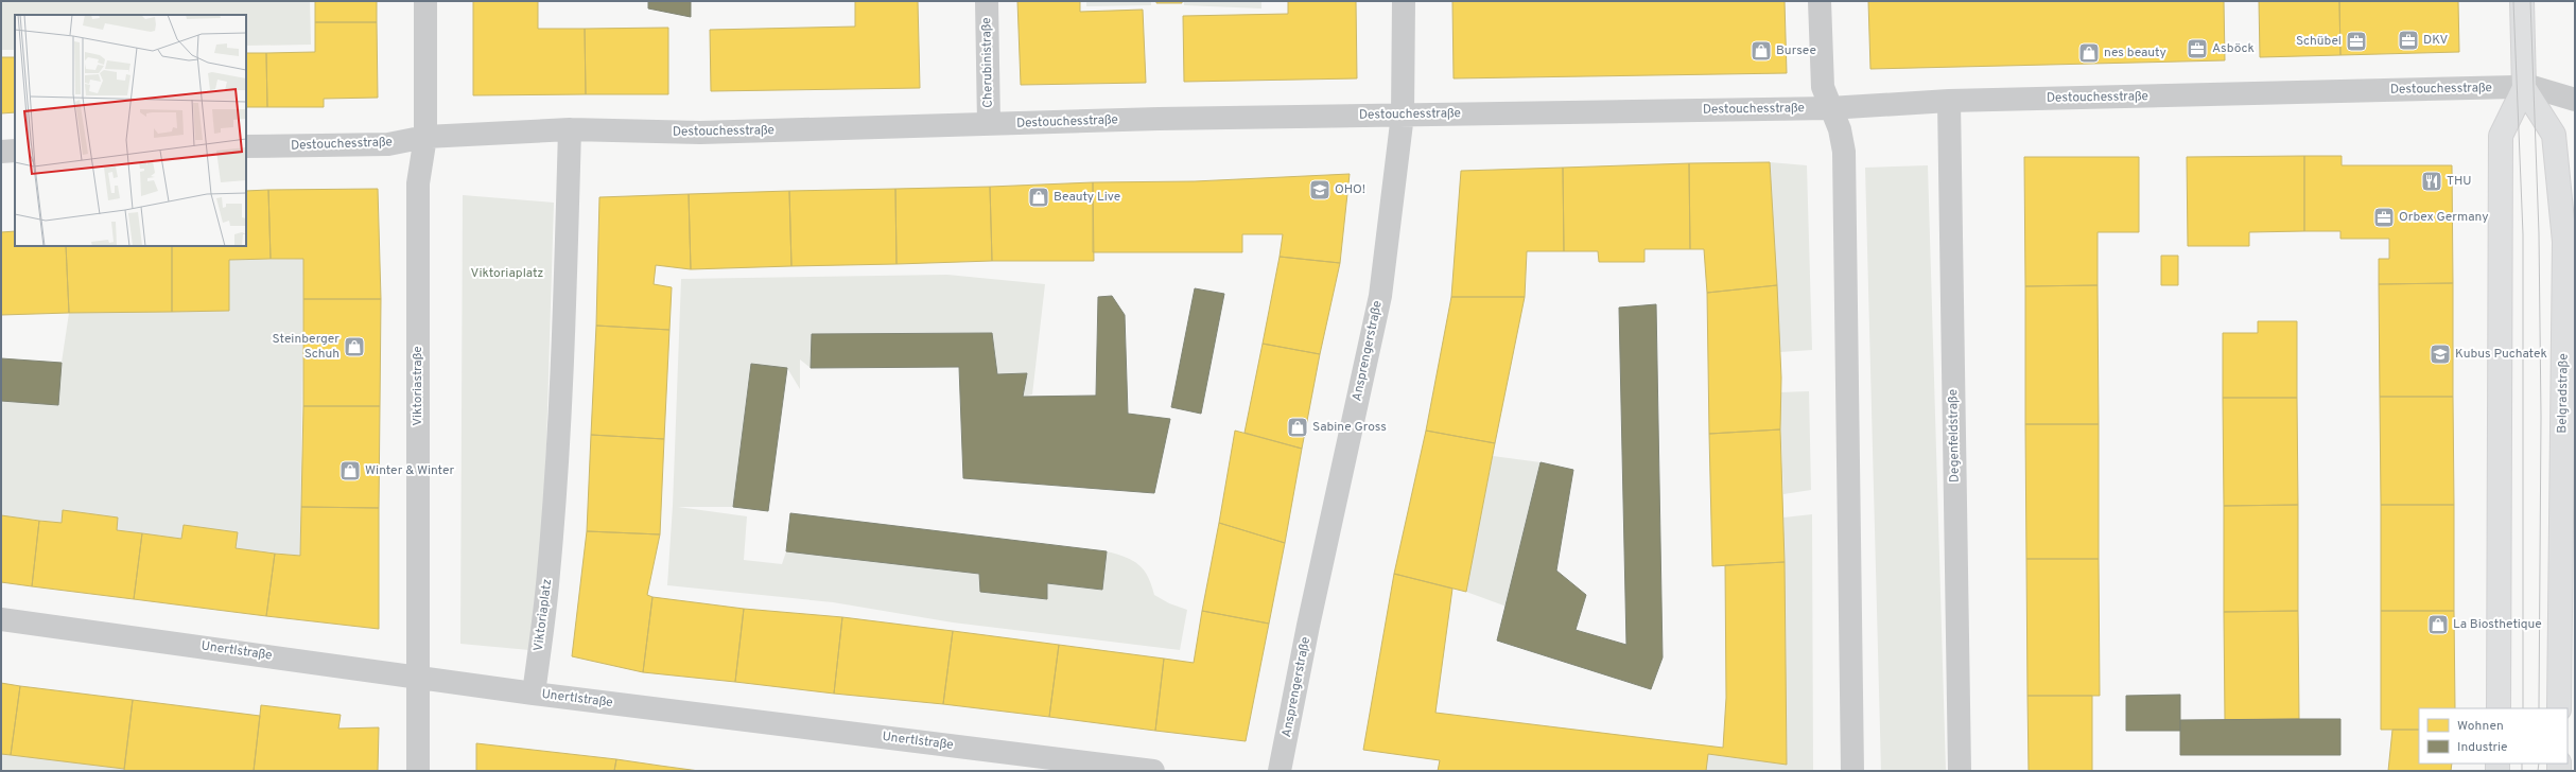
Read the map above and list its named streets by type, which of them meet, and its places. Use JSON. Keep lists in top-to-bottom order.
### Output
{
  "streets": {
    "main road": ["Belgradstraße"],
    "street": [
      "Cherubinistraße",
      "Destouchesstraße",
      "Ansprengerstraße",
      "Viktoriastraße",
      "Degenfeldstraße",
      "Viktoriaplatz",
      "Unertlstraße"
    ]
  },
  "crossings": [
    ["Cherubinistraße", "Destouchesstraße"],
    ["Destouchesstraße", "Ansprengerstraße"],
    ["Destouchesstraße", "Viktoriastraße"],
    ["Destouchesstraße", "Belgradstraße"],
    ["Destouchesstraße", "Degenfeldstraße"],
    ["Destouchesstraße", "Viktoriaplatz"],
    ["Viktoriastraße", "Unertlstraße"],
    ["Viktoriaplatz", "Unertlstraße"]
  ],
  "parks": ["Viktoriaplatz"],
  "places": {
    "office": [
      "DKV",
      "Schübel",
      "Asböck",
      "Orbex Germany"
    ],
    "shop": [
      "Bursee",
      "nes beauty",
      "Beauty Live",
      "Steinberger Schuh",
      "Sabine Gross",
      "Winter & Winter",
      "La Biosthetique"
    ],
    "restaurant": ["THU"],
    "school or university": ["OHO!", "Kubus Puchatek"]
  },
  "legend": ["Wohnen", "Industrie"]
}
